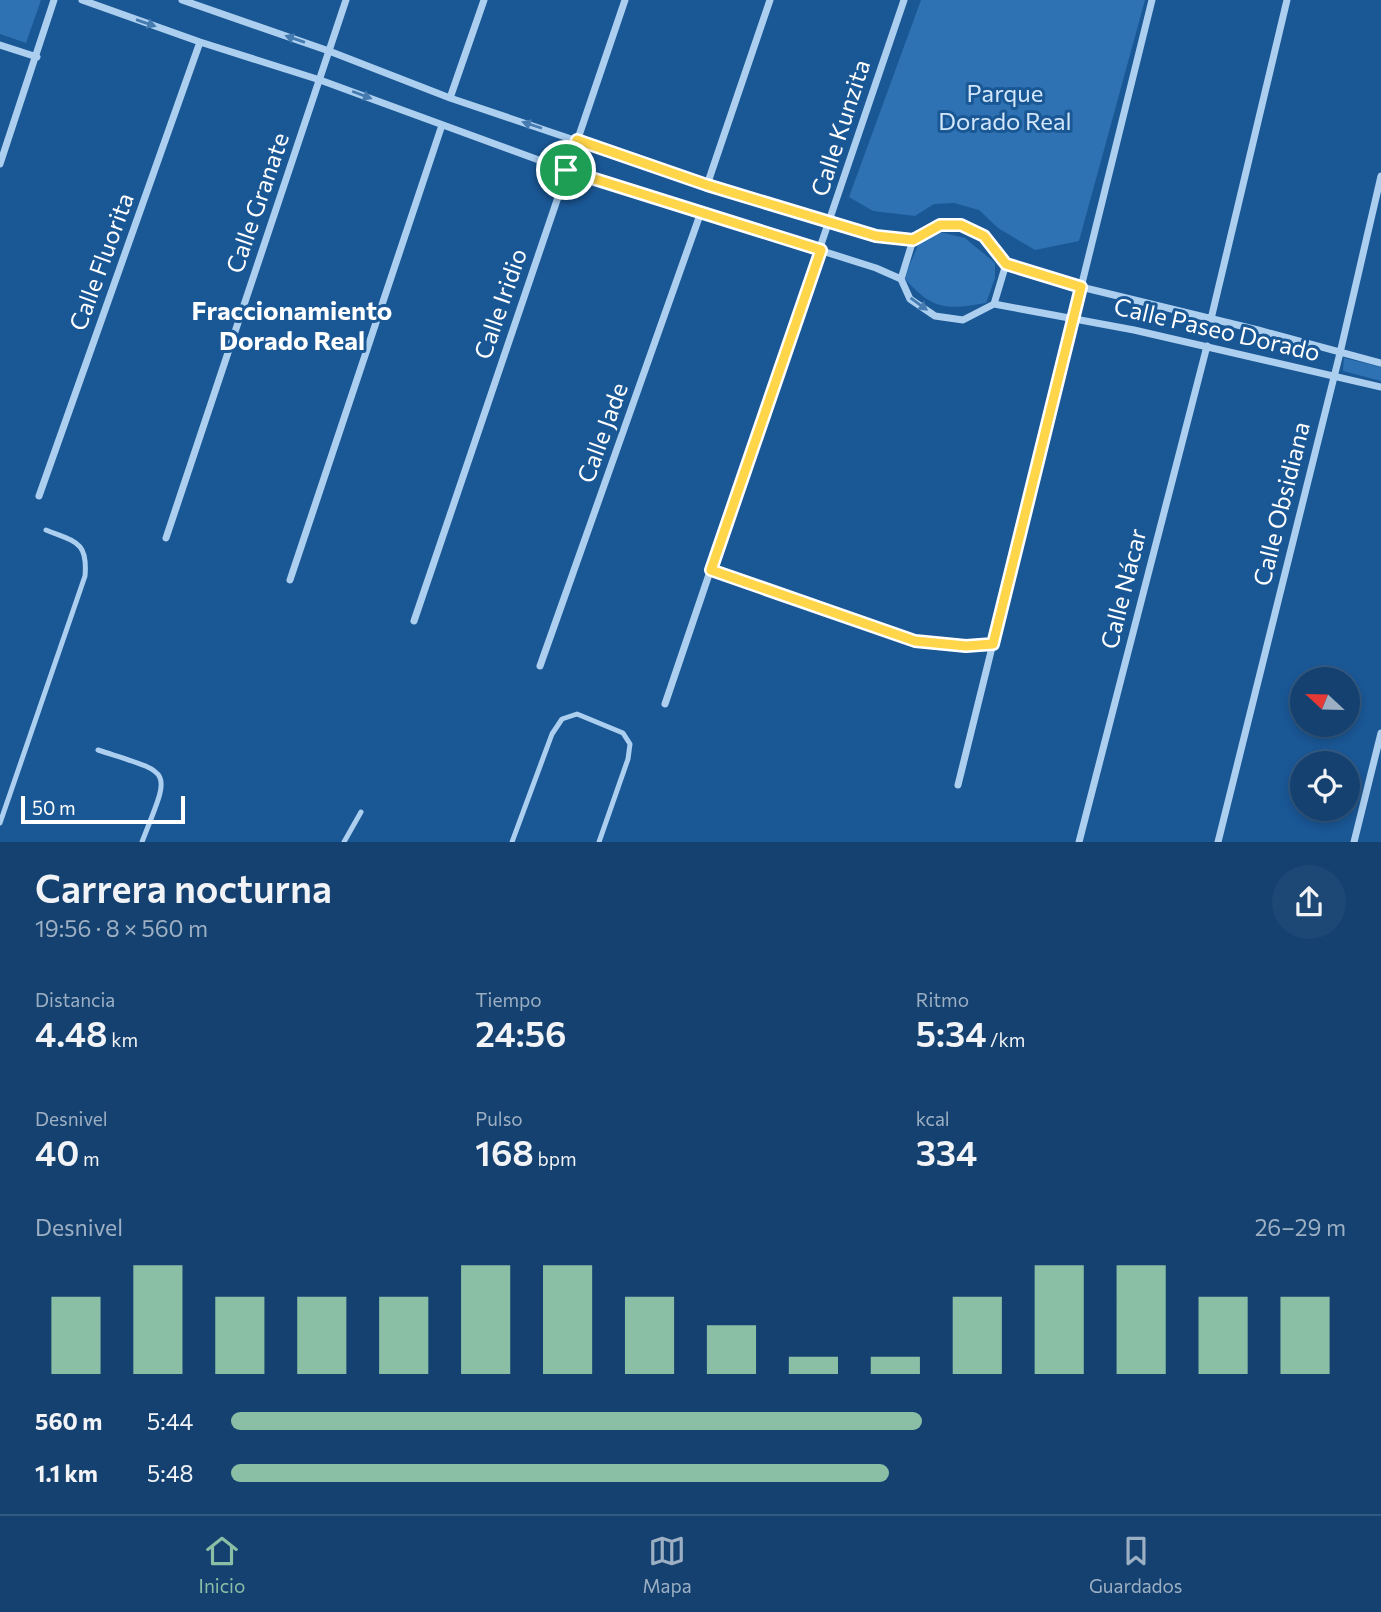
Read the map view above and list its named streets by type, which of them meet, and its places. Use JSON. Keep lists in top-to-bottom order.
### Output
{
  "streets": {
    "street": [
      "Calle Kunzita",
      "Calle Granate",
      "Calle Fluorita",
      "Calle Iridio",
      "Calle Paseo Dorado",
      "Calle Jade",
      "Calle Obsidiana",
      "Calle Nácar"
    ]
  },
  "crossings": [
    ["Calle Paseo Dorado", "Calle Obsidiana"],
    ["Calle Paseo Dorado", "Calle Nácar"]
  ],
  "districts": ["Fraccionamiento Dorado Real"],
  "parks": ["Parque Dorado Real"],
  "scale_bar": "50 m",
  "north": "left",
  "page": {
    "scale": "50 m",
    "heading": ["Carrera nocturna", "19:56 · 8 × 560 m"],
    "stats": [
      ["Distancia", "4.48 km"],
      ["Tiempo", "24:56"],
      ["Ritmo", "5:34 /km"],
      ["Desnivel", "40 m"],
      ["Pulso", "168 bpm"],
      ["kcal", "334"]
    ],
    "chart": ["Desnivel", "26–29 m"],
    "list": [
      {
        "name": "560 m",
        "note": "5:44"
      },
      {
        "name": "1.1 km",
        "note": "5:48"
      }
    ],
    "tabs": ["Inicio", "Mapa", "Guardados"]
  }
}
